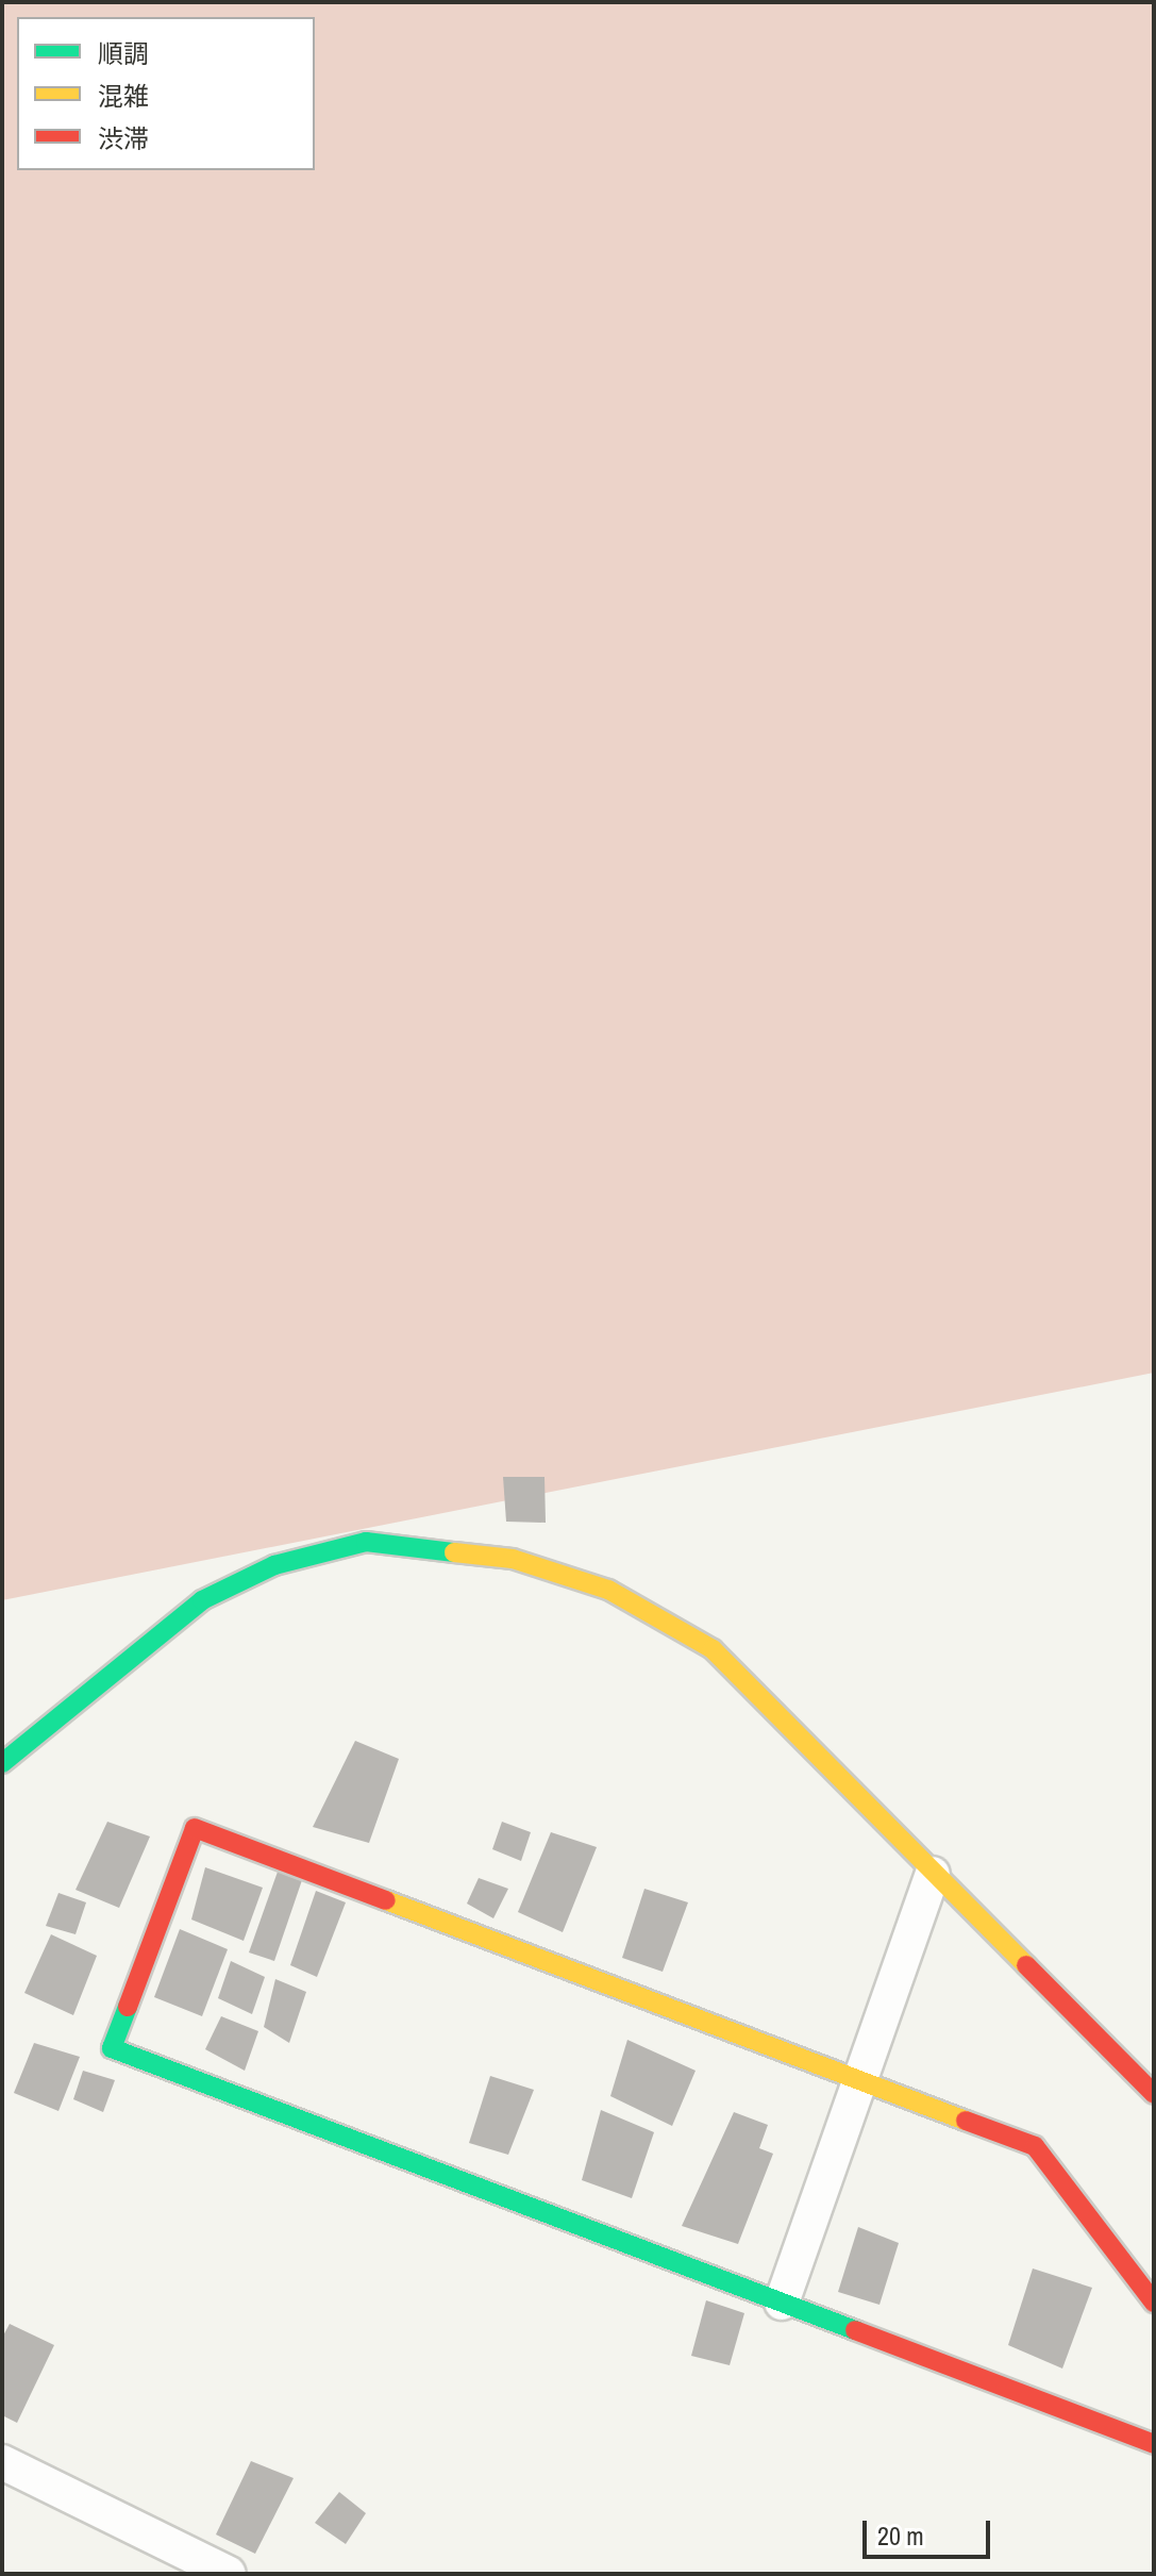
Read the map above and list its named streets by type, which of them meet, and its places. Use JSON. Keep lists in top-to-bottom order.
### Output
{
  "legend": ["順調", "混雑", "渋滞"],
  "scale_bar": "20 m"
}
